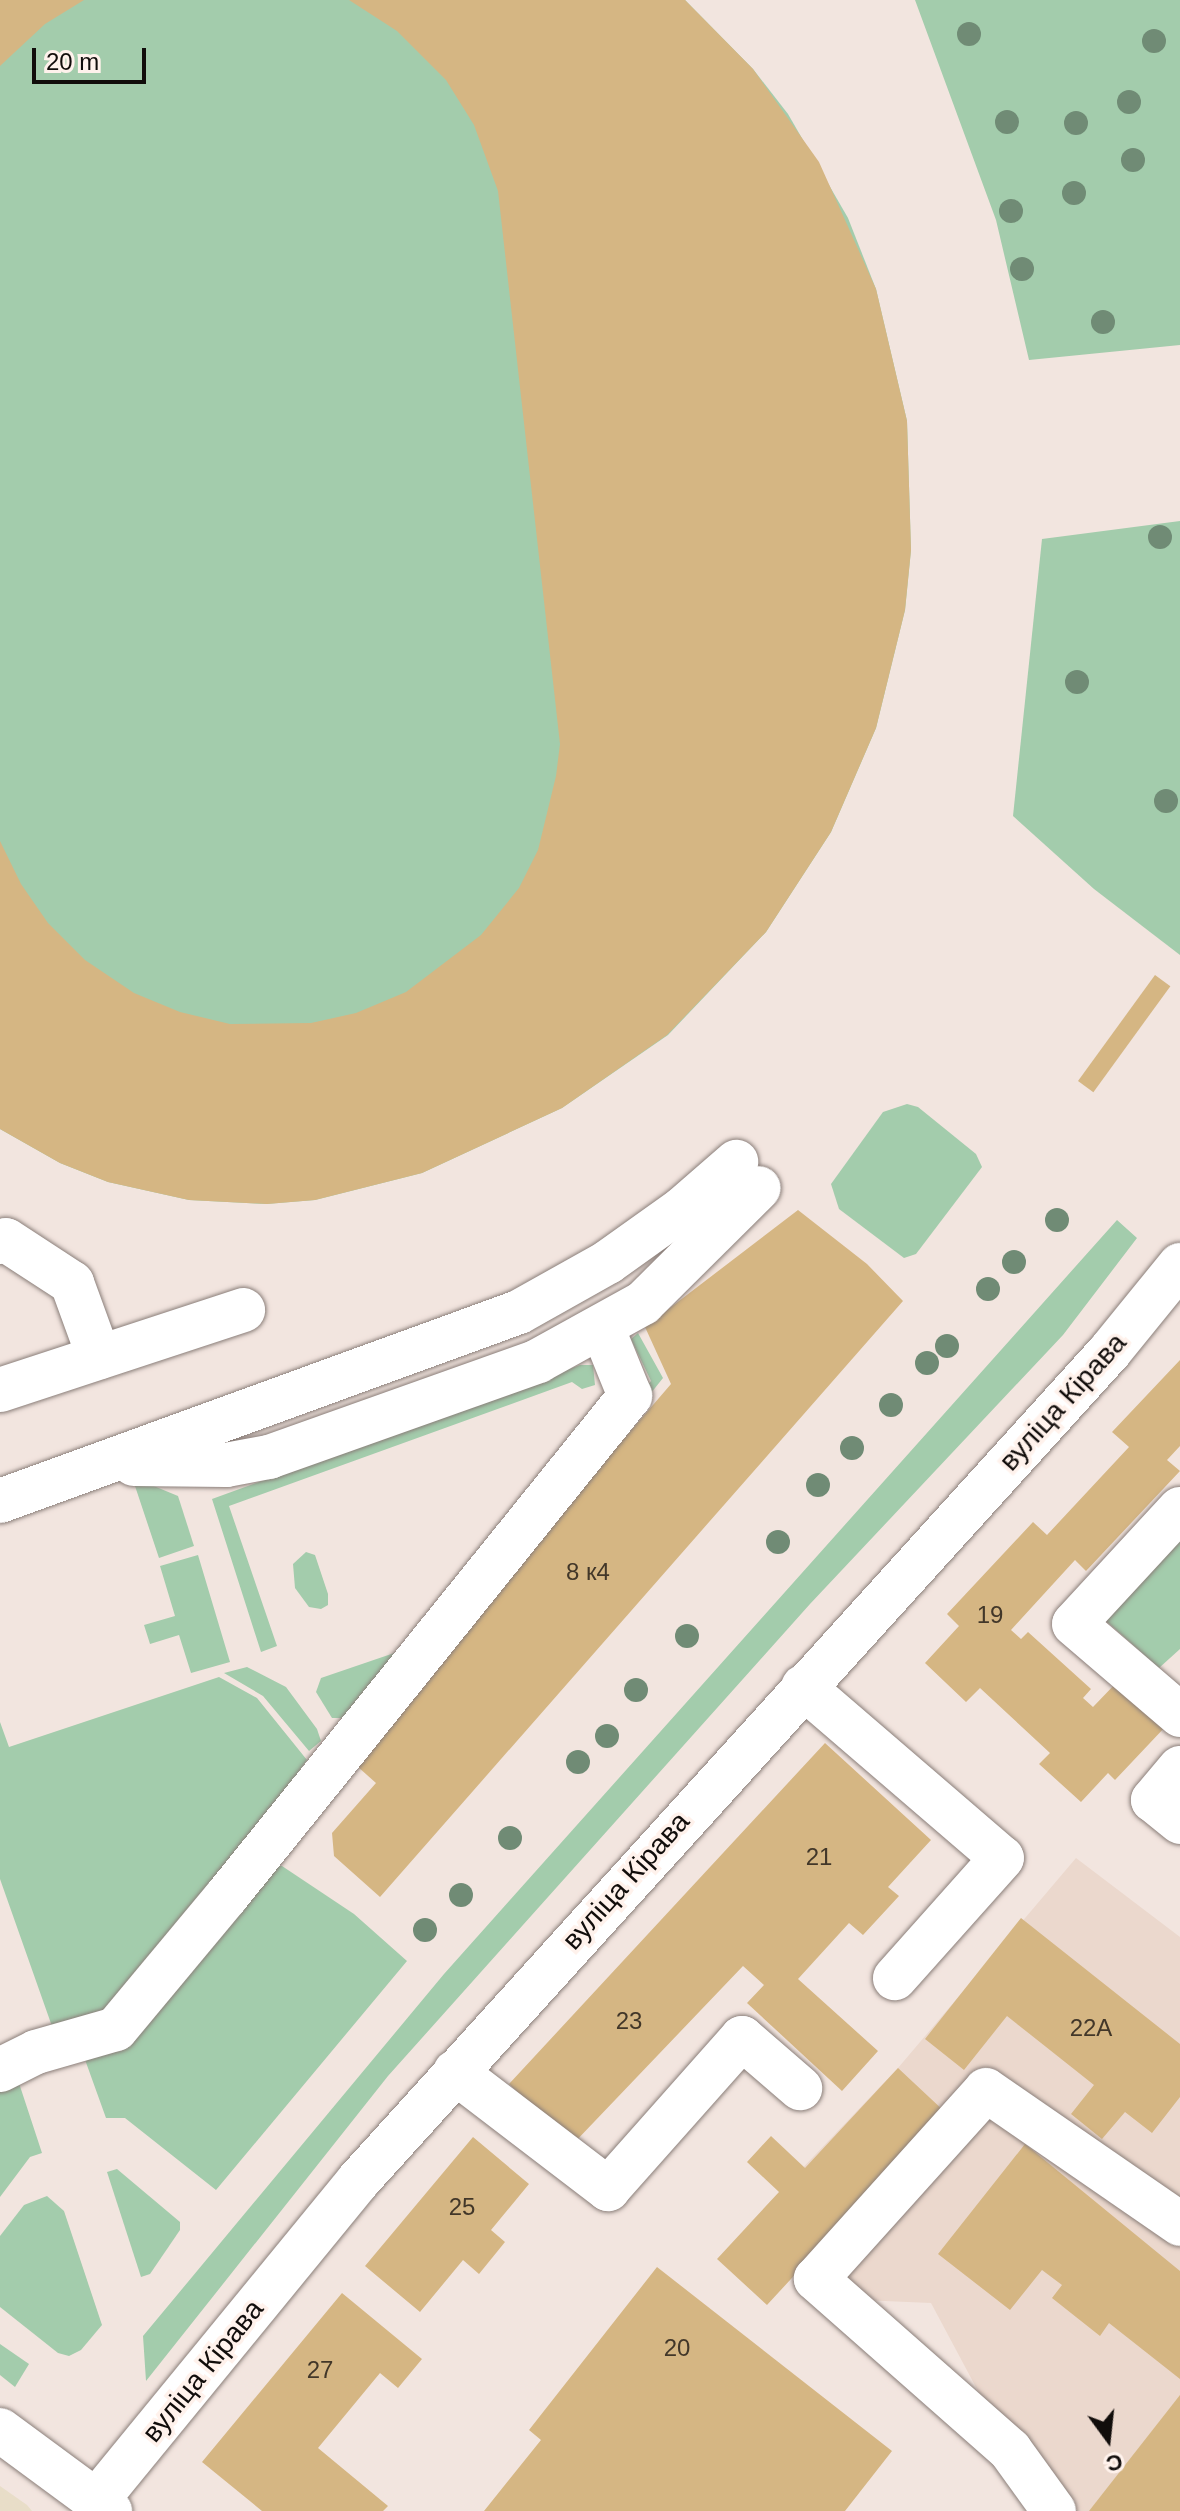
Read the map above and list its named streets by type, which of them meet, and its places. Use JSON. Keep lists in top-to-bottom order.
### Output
{
  "streets": {
    "main road": ["вуліца Кірава"]
  },
  "house_numbers": [
    "8 к4",
    "19",
    "21",
    "23",
    "22А",
    "25",
    "20",
    "27"
  ],
  "scale_bar": "20 m",
  "north": "bottom"
}
